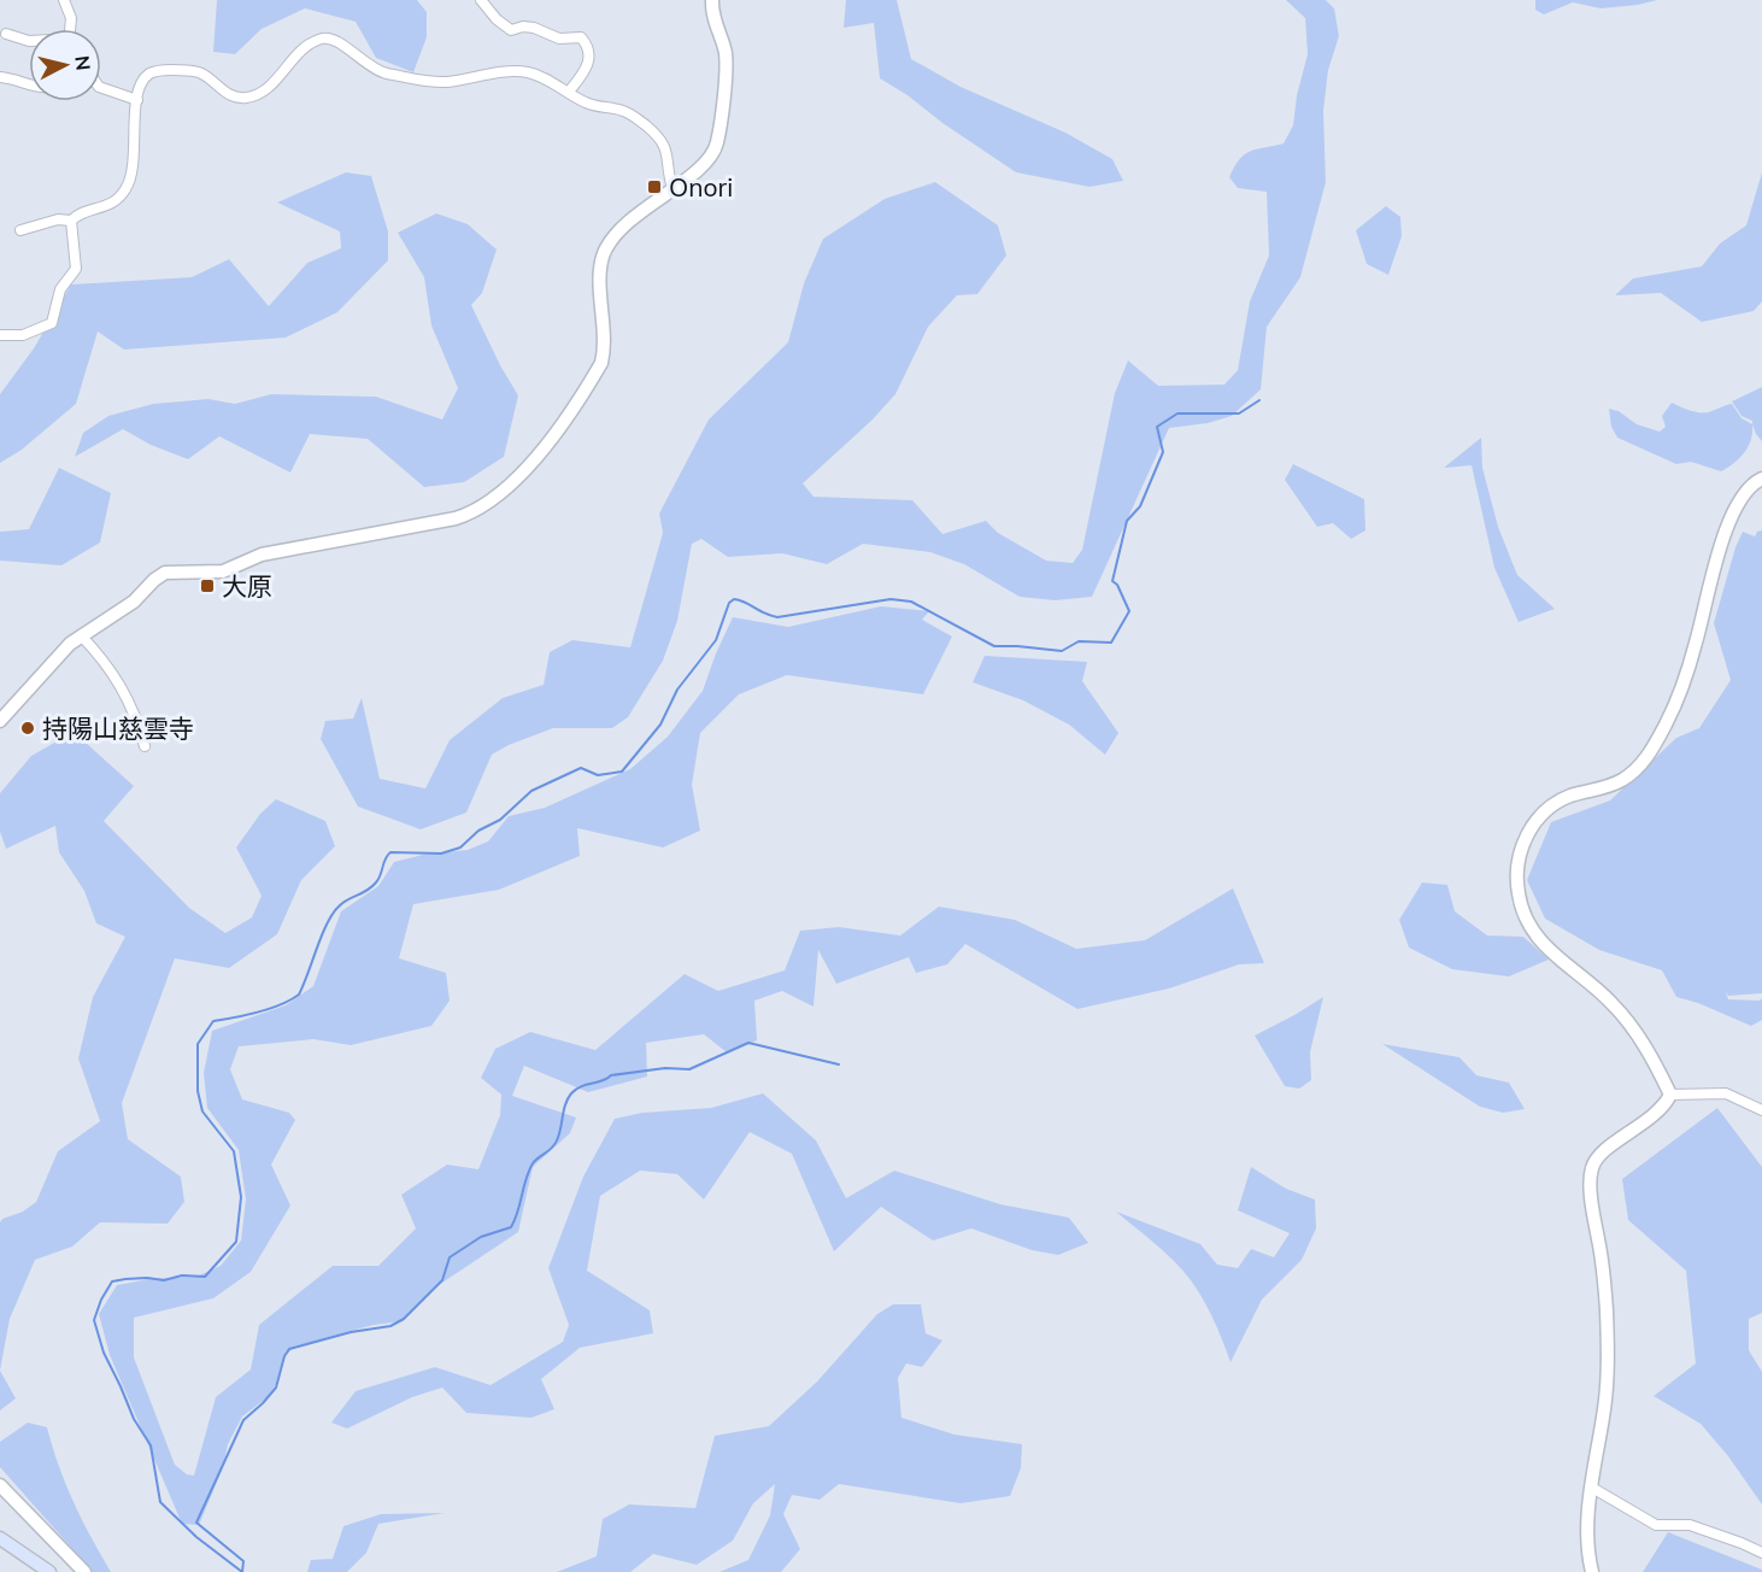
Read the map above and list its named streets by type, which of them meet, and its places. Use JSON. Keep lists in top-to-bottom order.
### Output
{
  "places": {
    "transit": ["Onori", "大原"],
    "other": ["持陽山慈雲寺"]
  },
  "north": "right"
}
